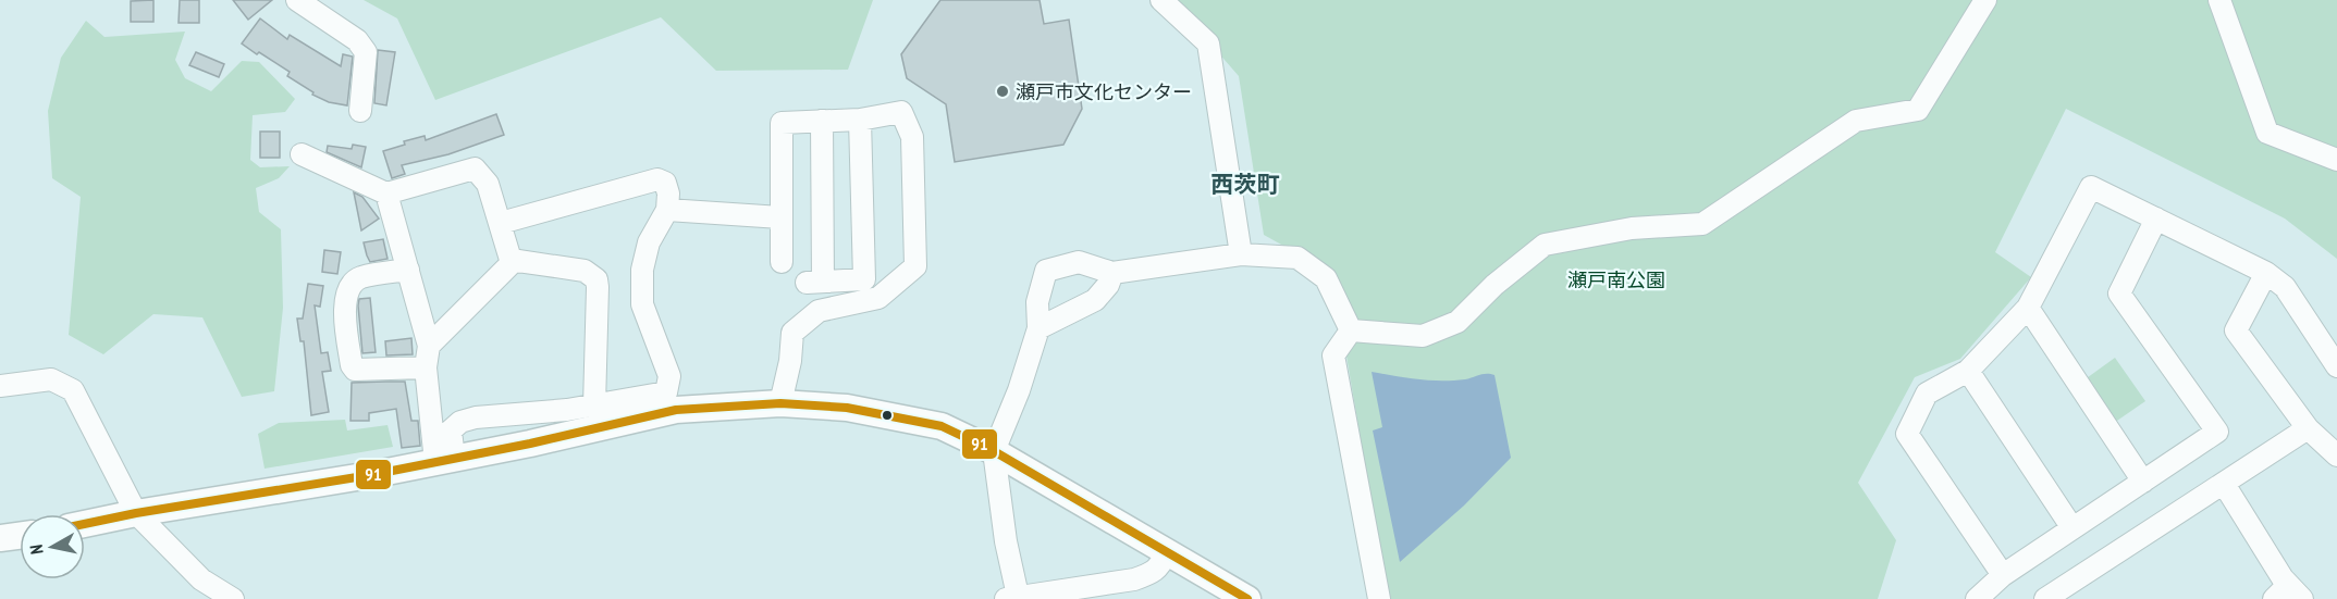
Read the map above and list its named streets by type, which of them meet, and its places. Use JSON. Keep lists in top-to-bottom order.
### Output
{
  "districts": ["西茨町"],
  "parks": ["瀬戸南公園"],
  "places": ["瀬戸市文化センター"],
  "lines": ["transit line 91"],
  "north": "left"
}
